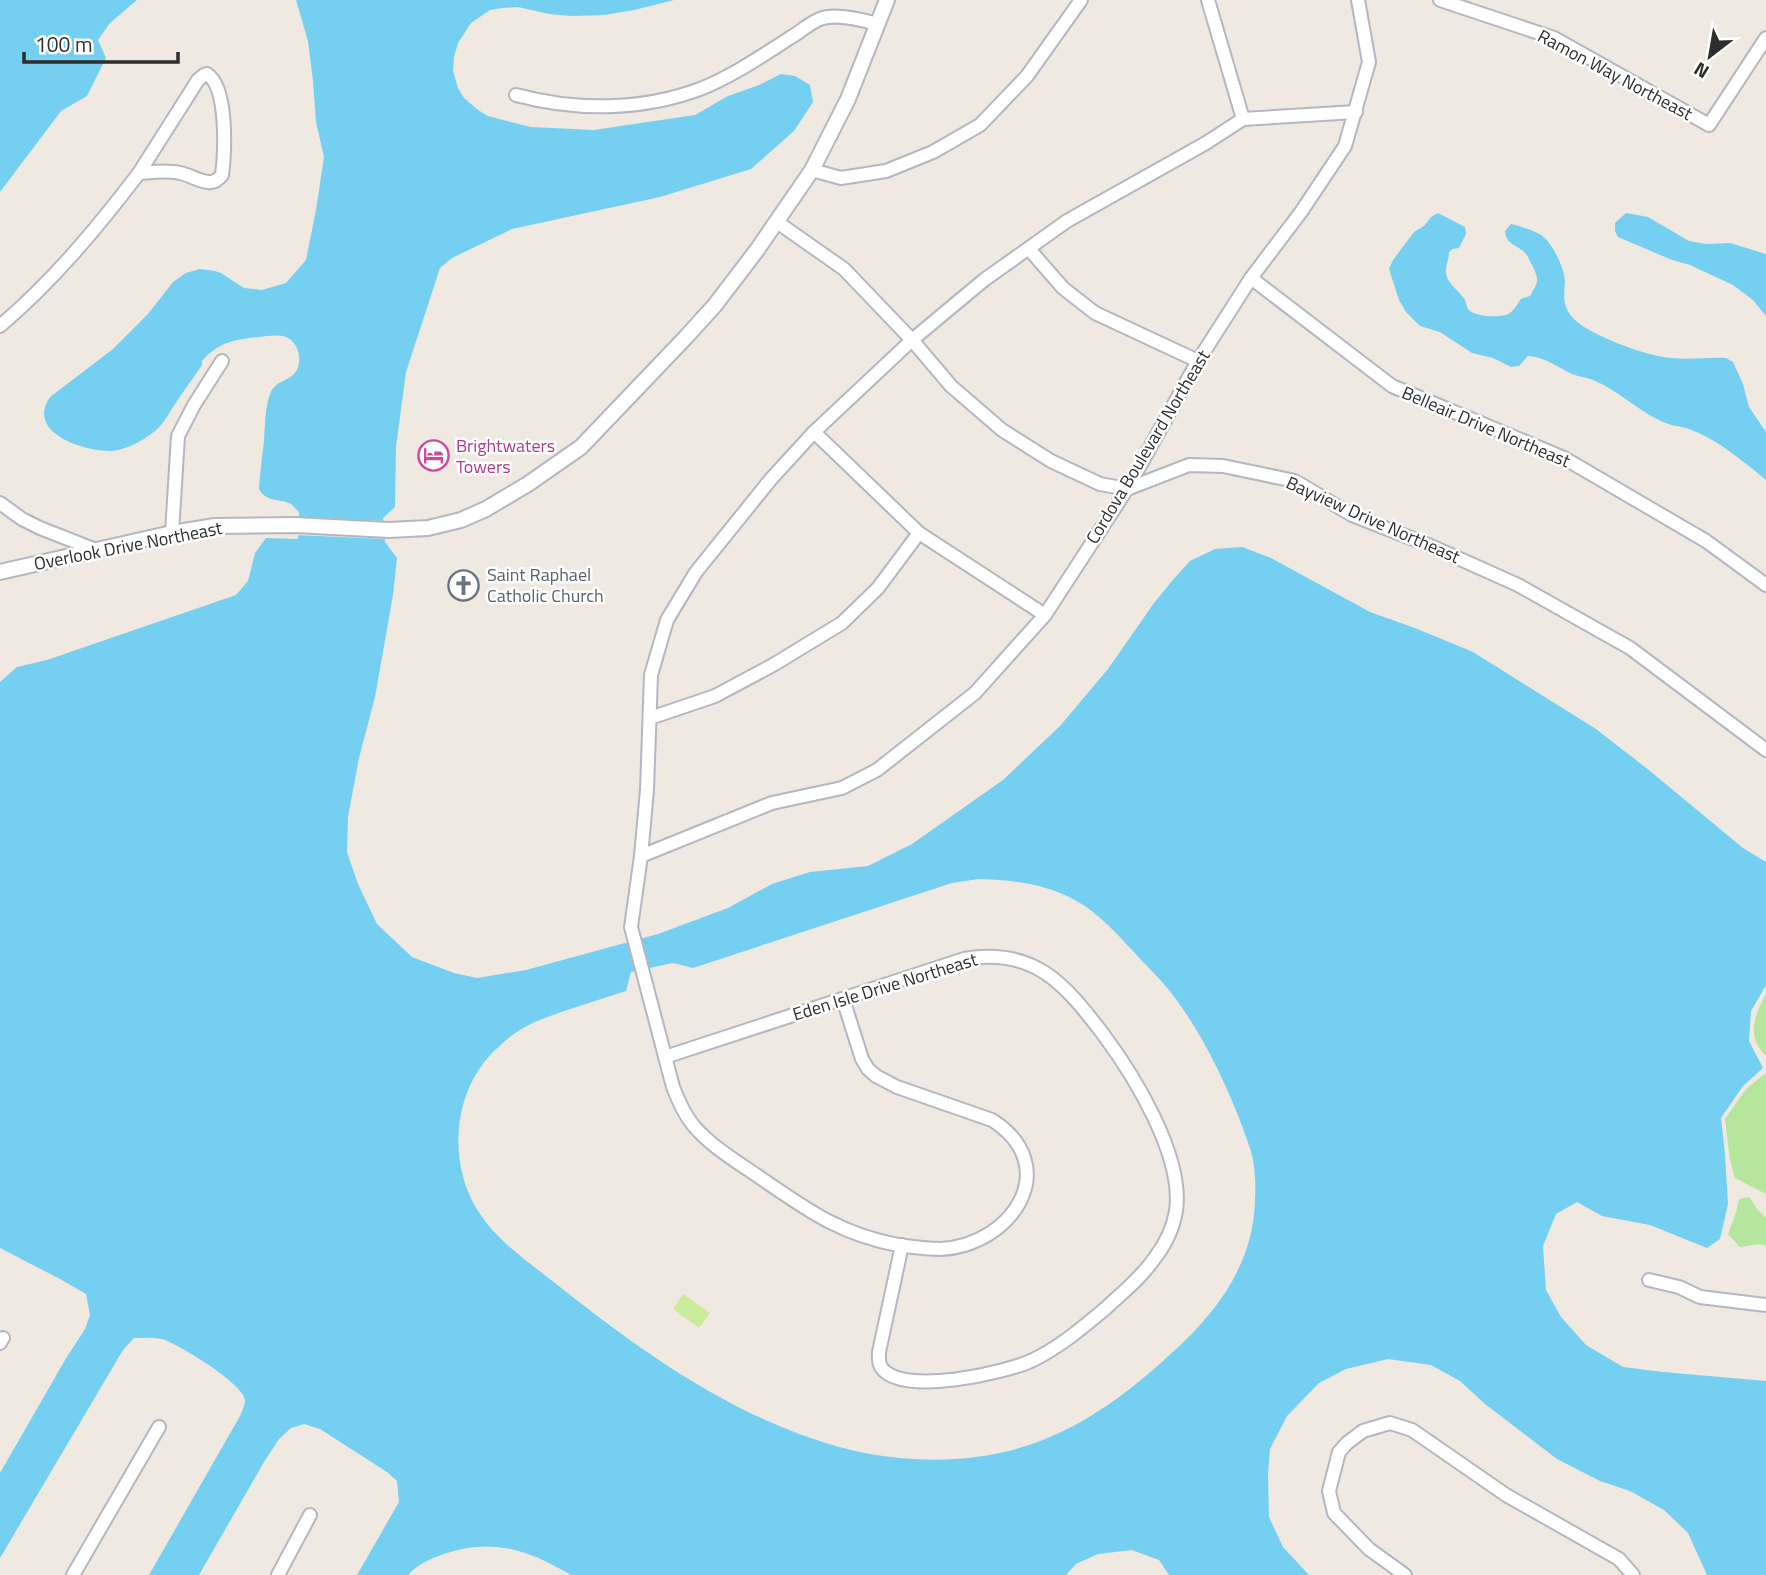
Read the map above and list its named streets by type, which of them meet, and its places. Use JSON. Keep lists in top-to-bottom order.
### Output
{
  "streets": {
    "street": [
      "Ramon Way Northeast",
      "Belleair Drive Northeast",
      "Cordova Boulevard Northeast",
      "Bayview Drive Northeast",
      "Overlook Drive Northeast",
      "Eden Isle Drive Northeast"
    ]
  },
  "crossings": [
    ["Belleair Drive Northeast", "Cordova Boulevard Northeast"],
    ["Cordova Boulevard Northeast", "Bayview Drive Northeast"]
  ],
  "places": {
    "hotel": ["Brightwaters Towers"],
    "church": ["Saint Raphael Catholic Church"]
  },
  "scale_bar": "100 m",
  "north": "bottom left"
}
